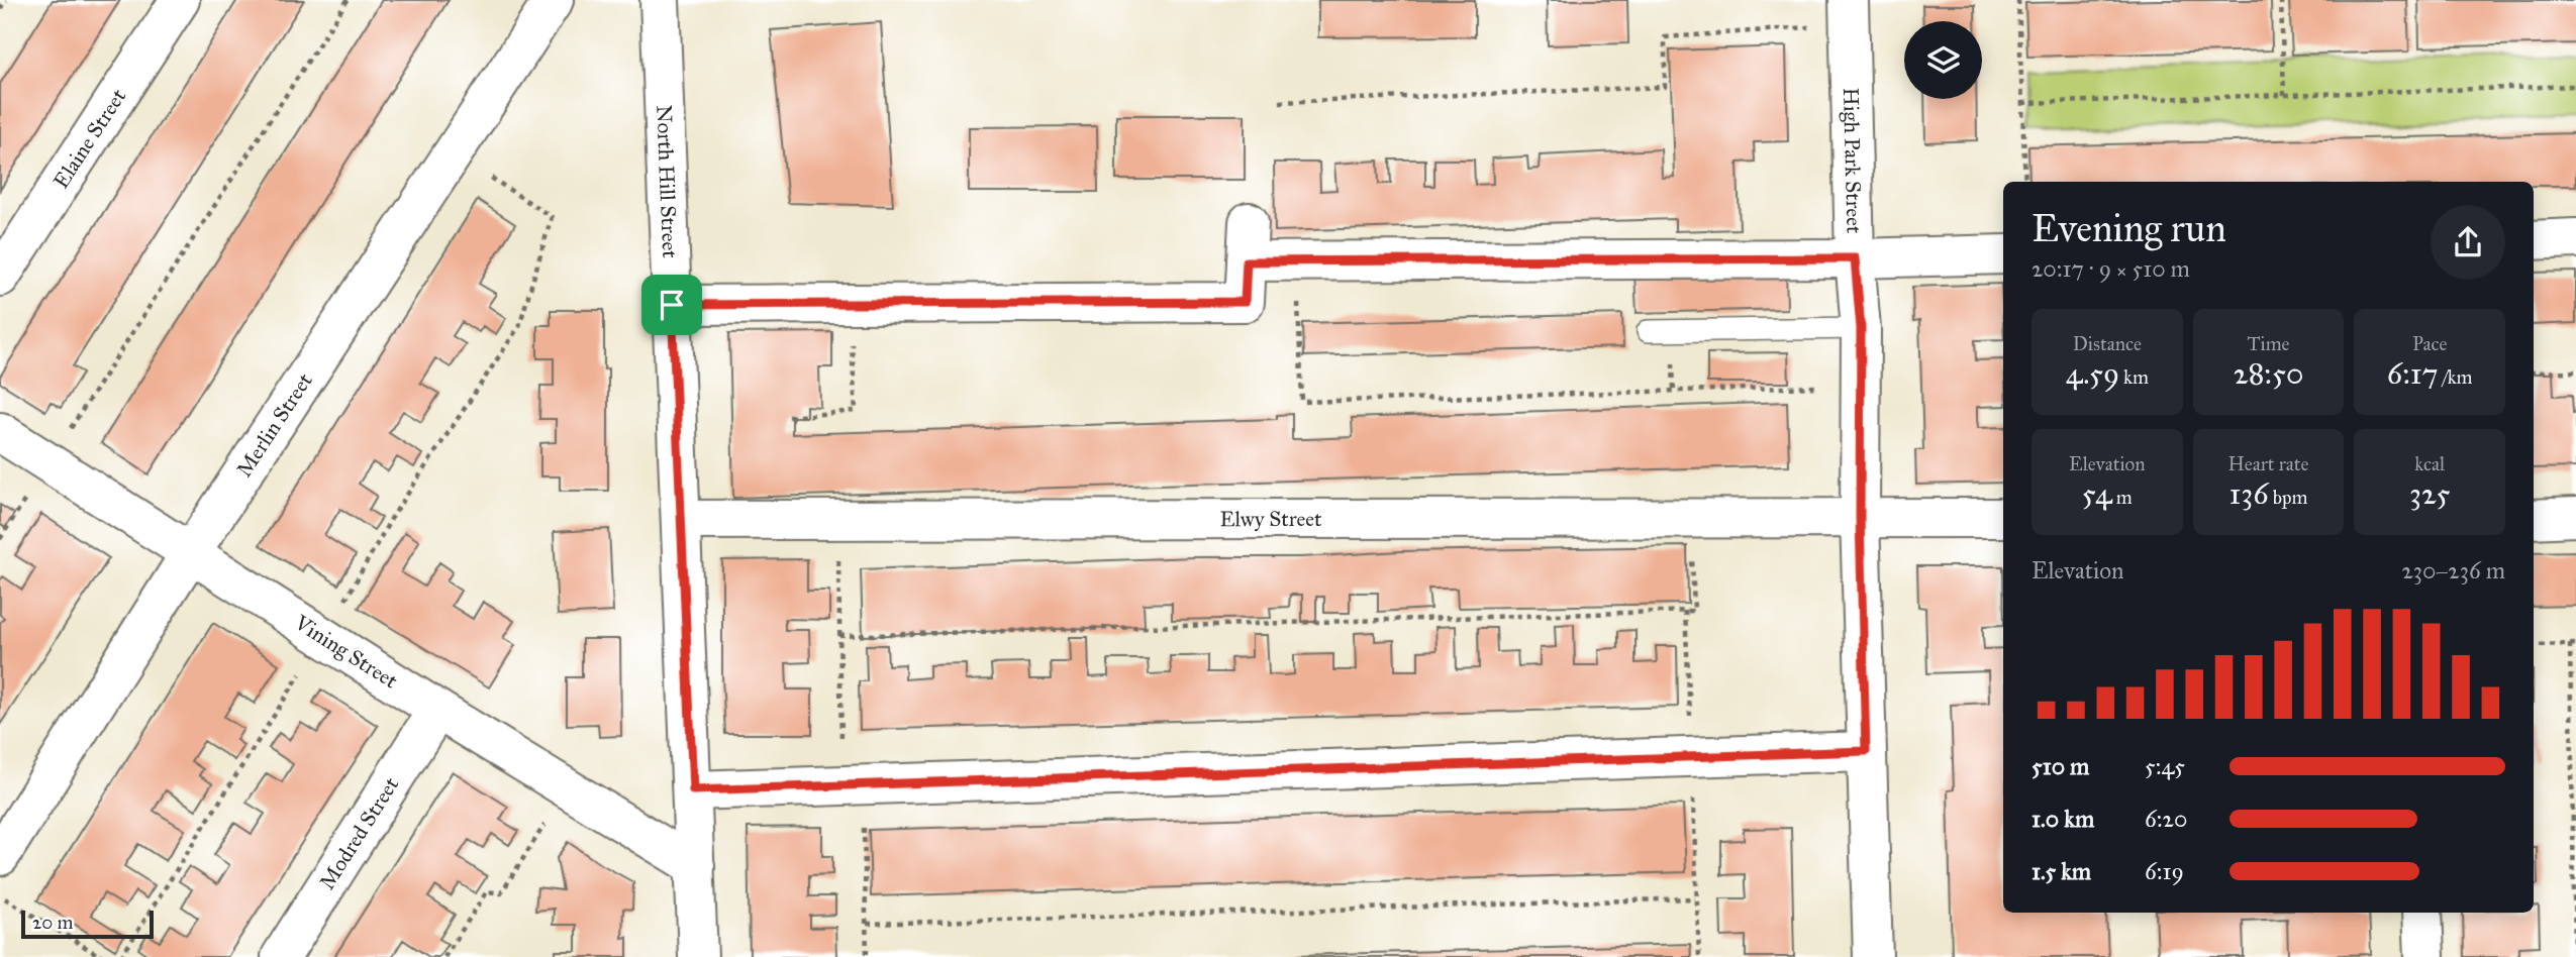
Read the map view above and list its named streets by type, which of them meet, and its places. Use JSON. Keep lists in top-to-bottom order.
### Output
{
  "streets": {
    "street": [
      "Elaine Street",
      "High Park Street",
      "North Hill Street",
      "Merlin Street",
      "Elwy Street",
      "Vining Street",
      "Modred Street"
    ]
  },
  "crossings": [
    ["High Park Street", "Elwy Street"],
    ["North Hill Street", "Elwy Street"],
    ["North Hill Street", "Vining Street"],
    ["Merlin Street", "Vining Street"],
    ["Vining Street", "Modred Street"]
  ],
  "scale_bar": "20 m",
  "page": {
    "heading": ["Evening run", "20:17 · 9 × 510 m"],
    "stats": [
      ["Distance", "4.59 km"],
      ["Time", "28:50"],
      ["Pace", "6:17 /km"],
      ["Elevation", "54 m"],
      ["Heart rate", "136 bpm"],
      ["kcal", "325"]
    ],
    "chart": ["Elevation", "230–236 m"],
    "list": [
      {
        "name": "510 m",
        "note": "5:45"
      },
      {
        "name": "1.0 km",
        "note": "6:20"
      },
      {
        "name": "1.5 km",
        "note": "6:19"
      }
    ],
    "scale": "20 m"
  }
}
